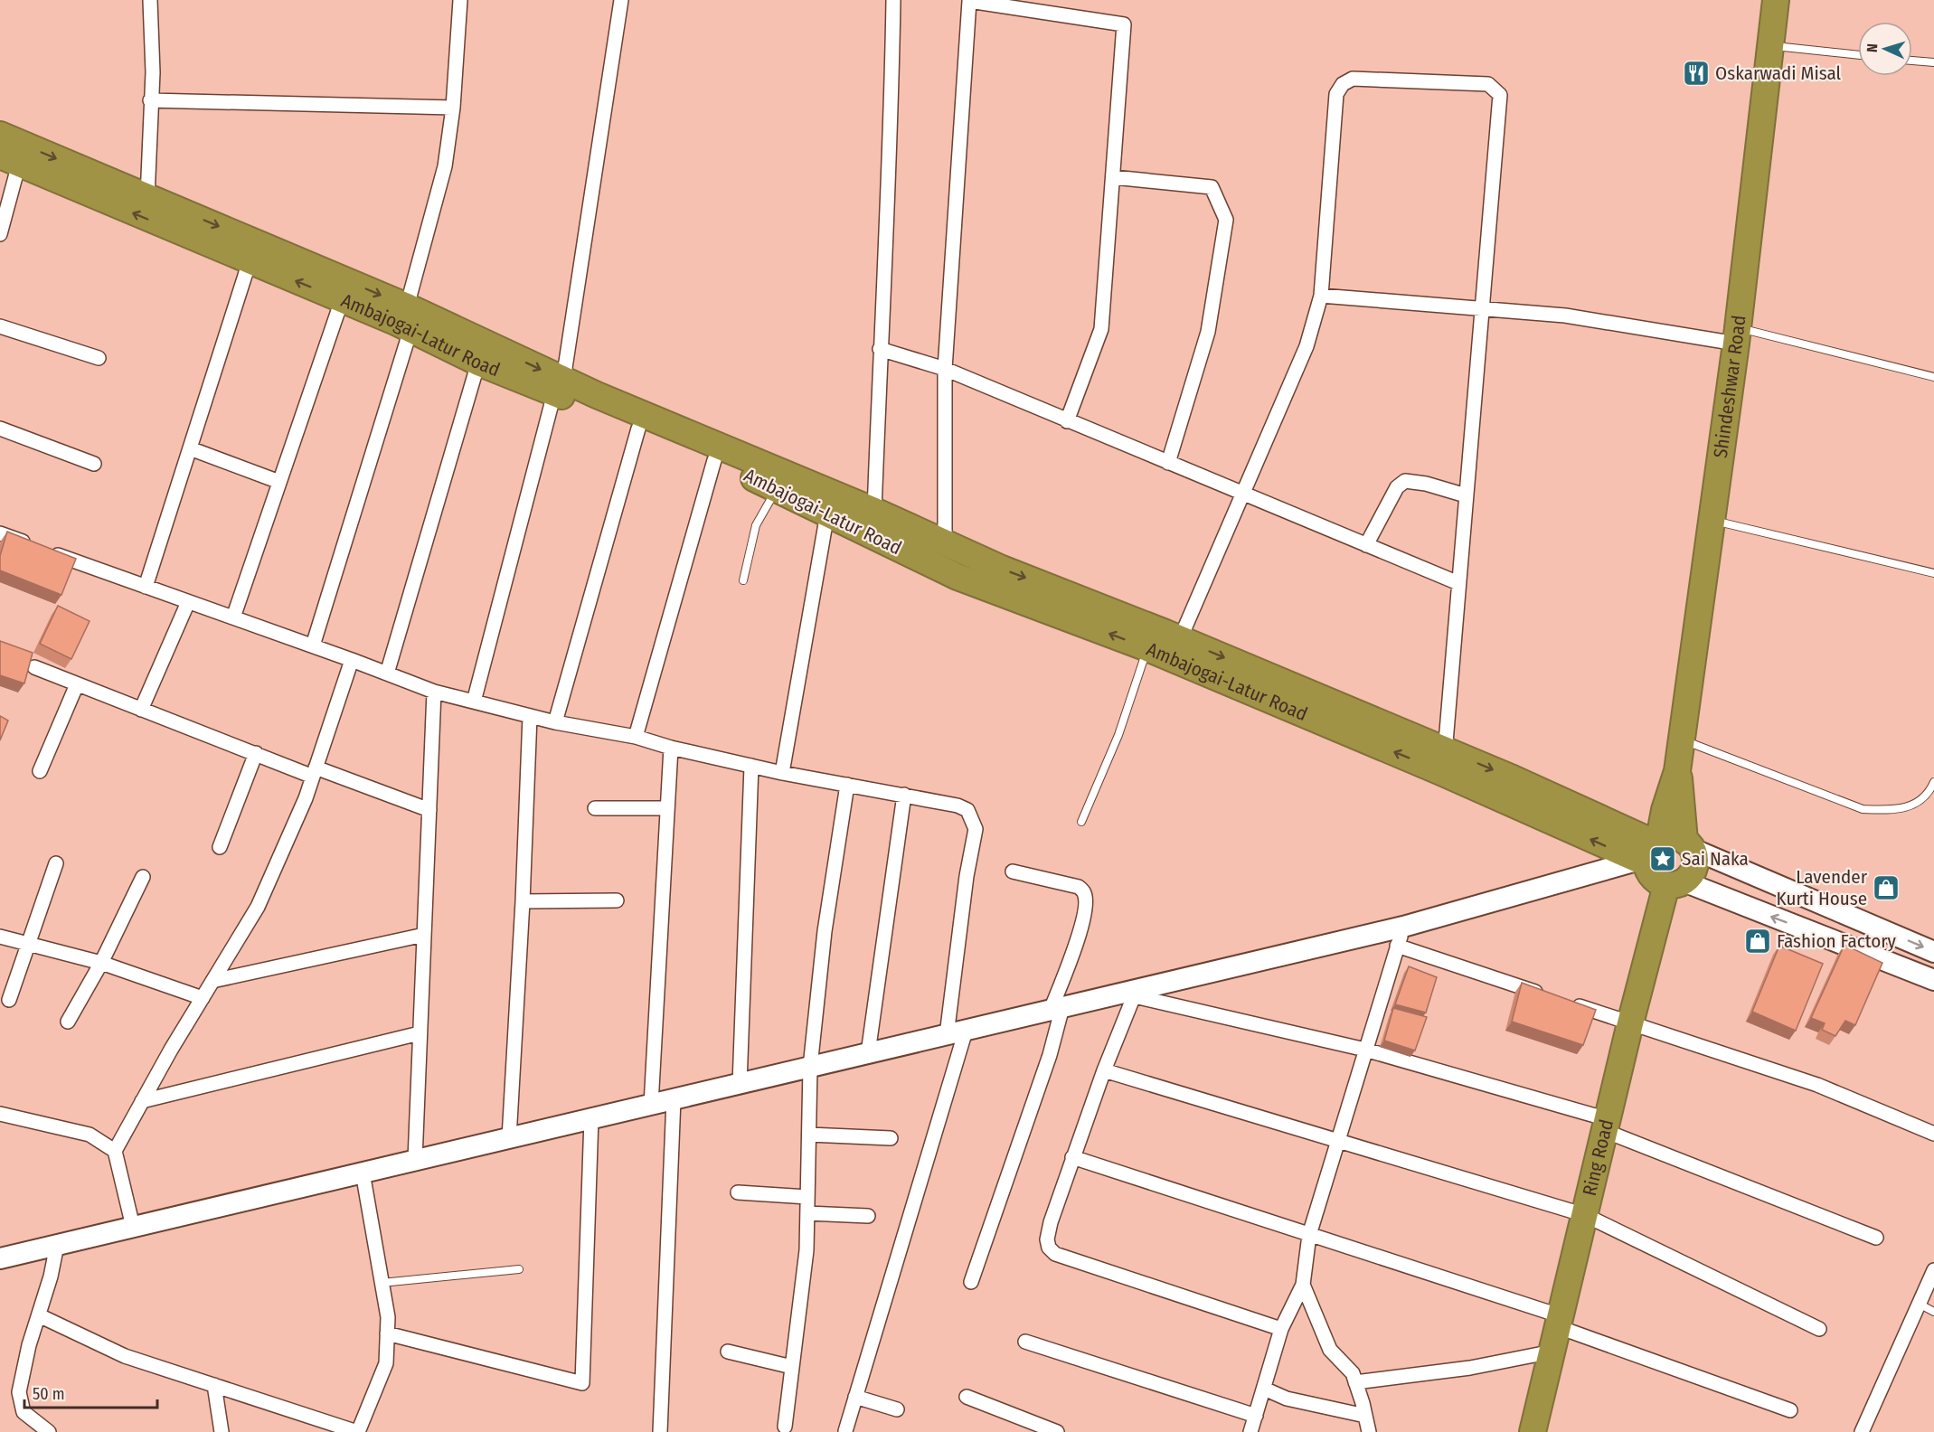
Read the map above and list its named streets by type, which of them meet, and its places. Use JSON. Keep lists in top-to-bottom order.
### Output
{
  "streets": {
    "highway": ["Ambajogai-Latur Road", "Shindeshwar Road", "Ring Road"]
  },
  "crossings": [
    ["Ambajogai-Latur Road", "Shindeshwar Road"],
    ["Ambajogai-Latur Road", "Ring Road"],
    ["Shindeshwar Road", "Ring Road"]
  ],
  "places": {
    "restaurant": ["Oskarwadi Misal"],
    "place": ["Sai Naka"],
    "shop": ["Lavender Kurti House", "Fashion Factory"]
  },
  "scale_bar": "50 m",
  "north": "left"
}
